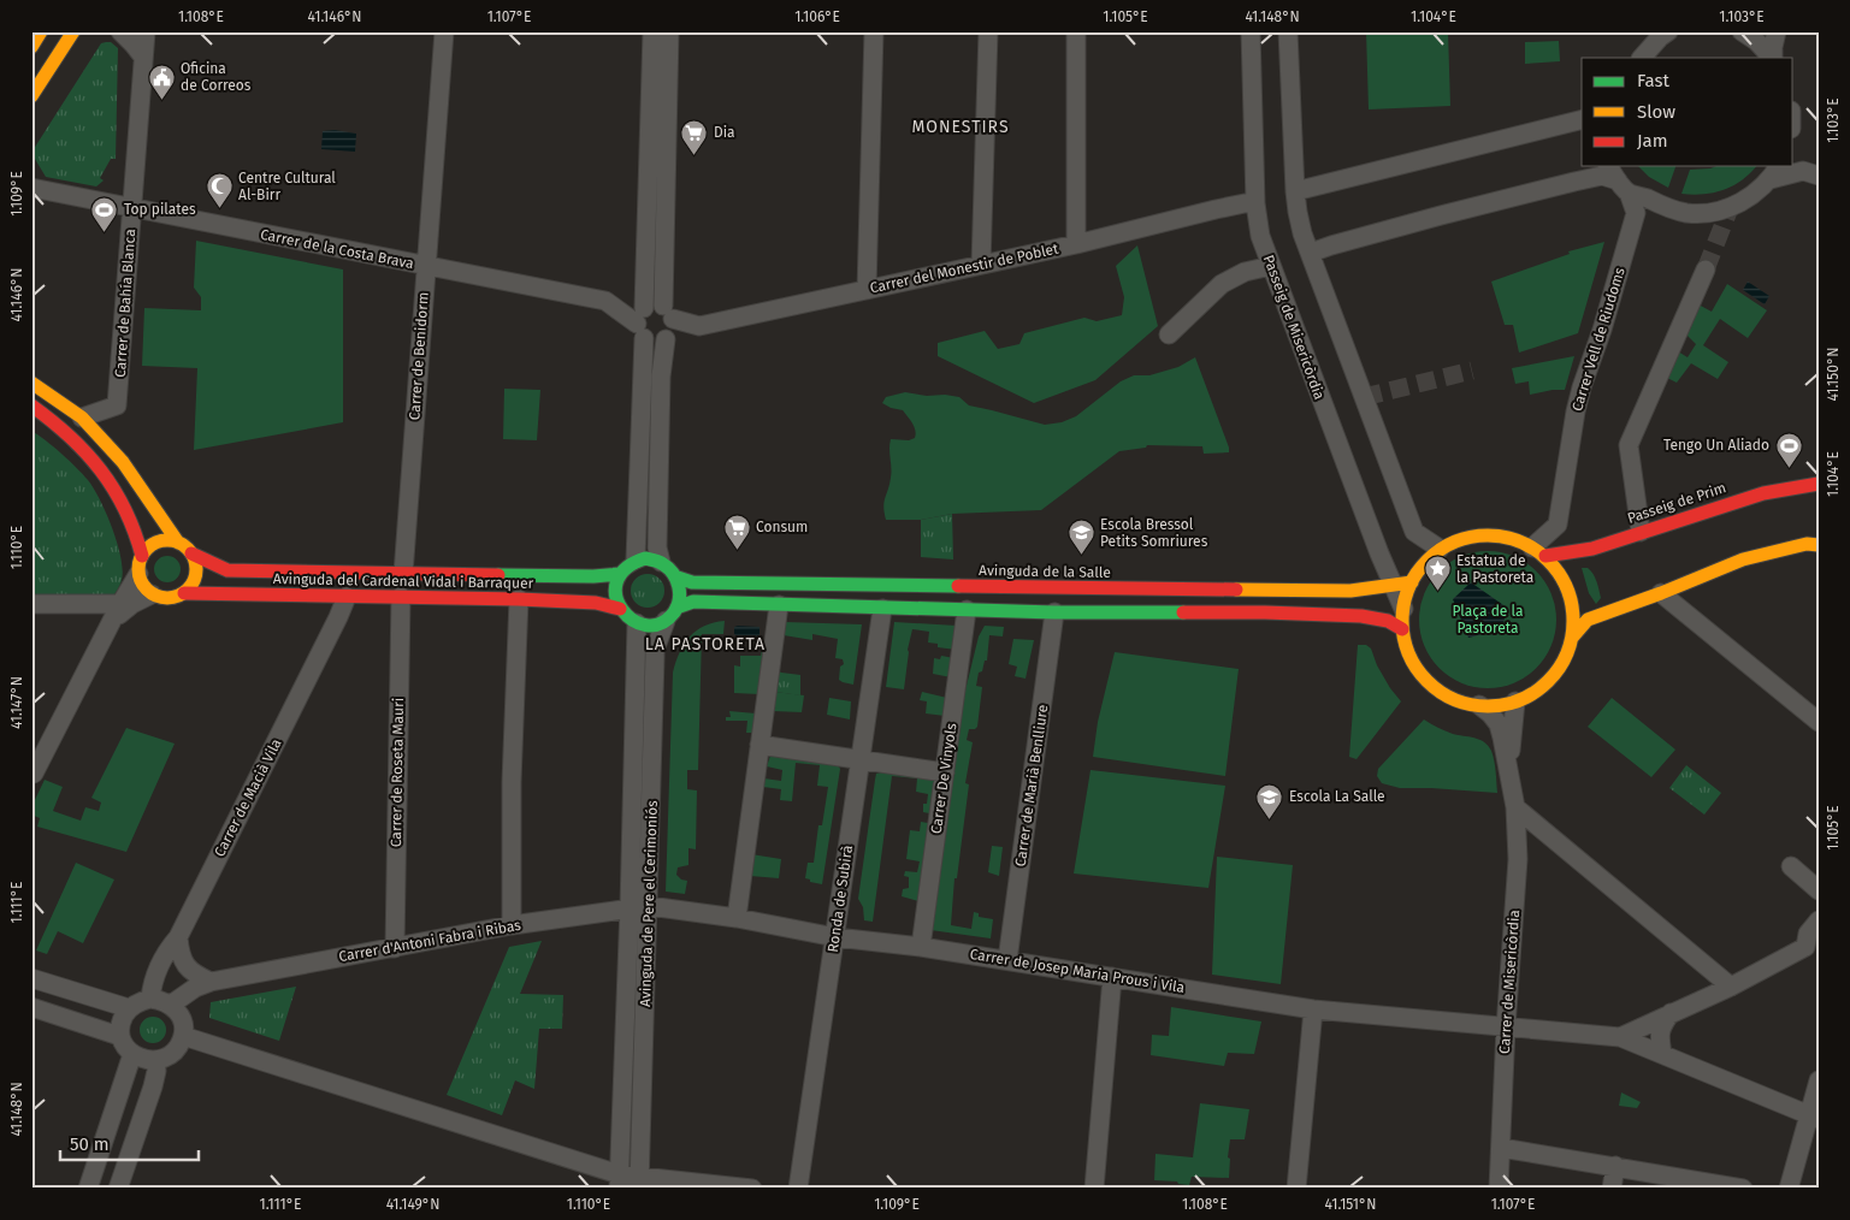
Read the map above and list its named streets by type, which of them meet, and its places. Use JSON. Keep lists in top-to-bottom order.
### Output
{
  "streets": {
    "street": [
      "Carrer de la Costa Brava",
      "Carrer del Monestir de Poblet",
      "Carrer de Bahía Blanca",
      "Passeig de Misericòrdia",
      "Carrer Vell de Riudoms",
      "Carrer de Benidorm",
      "Passeig de Prim",
      "Avinguda de la Salle",
      "Avinguda del Cardenal Vidal i Barraquer",
      "Carrer de Roseta Mauri",
      "Carrer De Vinyols",
      "Carrer de Marià Benlliure",
      "Carrer de Macià Vila",
      "Ronda de Subirà",
      "Avinguda de Pere el Cerimoniós",
      "Carrer d'Antoni Fabra i Ribas",
      "Carrer de Josep Maria Prous i Vila",
      "Carrer de Misericòrdia"
    ]
  },
  "crossings": [
    ["Carrer de la Costa Brava", "Carrer del Monestir de Poblet"],
    ["Carrer de la Costa Brava", "Carrer de Bahía Blanca"],
    ["Carrer de la Costa Brava", "Carrer de Benidorm"],
    ["Carrer del Monestir de Poblet", "Passeig de Misericòrdia"],
    ["Passeig de Misericòrdia", "Carrer Vell de Riudoms"],
    ["Passeig de Misericòrdia", "Passeig de Prim"],
    ["Passeig de Misericòrdia", "Avinguda de la Salle"],
    ["Passeig de Misericòrdia", "Carrer de Misericòrdia"],
    ["Carrer Vell de Riudoms", "Passeig de Prim"],
    ["Carrer Vell de Riudoms", "Avinguda de la Salle"],
    ["Carrer Vell de Riudoms", "Carrer de Misericòrdia"],
    ["Carrer de Benidorm", "Avinguda del Cardenal Vidal i Barraquer"],
    ["Passeig de Prim", "Avinguda de la Salle"],
    ["Passeig de Prim", "Carrer de Misericòrdia"],
    ["Avinguda de la Salle", "Avinguda del Cardenal Vidal i Barraquer"],
    ["Avinguda de la Salle", "Avinguda de Pere el Cerimoniós"],
    ["Avinguda de la Salle", "Carrer de Misericòrdia"],
    ["Avinguda del Cardenal Vidal i Barraquer", "Carrer de Roseta Mauri"],
    ["Avinguda del Cardenal Vidal i Barraquer", "Carrer de Macià Vila"],
    ["Avinguda del Cardenal Vidal i Barraquer", "Avinguda de Pere el Cerimoniós"],
    ["Carrer de Roseta Mauri", "Carrer d'Antoni Fabra i Ribas"],
    ["Carrer De Vinyols", "Carrer de Josep Maria Prous i Vila"],
    ["Carrer de Marià Benlliure", "Carrer de Josep Maria Prous i Vila"],
    ["Carrer de Macià Vila", "Carrer d'Antoni Fabra i Ribas"],
    ["Ronda de Subirà", "Carrer de Josep Maria Prous i Vila"],
    ["Avinguda de Pere el Cerimoniós", "Carrer d'Antoni Fabra i Ribas"],
    ["Avinguda de Pere el Cerimoniós", "Carrer de Josep Maria Prous i Vila"],
    ["Carrer d'Antoni Fabra i Ribas", "Carrer de Josep Maria Prous i Vila"],
    ["Carrer de Josep Maria Prous i Vila", "Carrer de Misericòrdia"]
  ],
  "districts": ["MONESTIRS", "LA PASTORETA"],
  "parks": ["Plaça de la Pastoreta"],
  "places": {
    "public building": ["Oficina de Correos"],
    "supermarket": ["Dia", "Consum"],
    "mosque": ["Centre Cultural Al-Birr"],
    "sports": ["Top pilates", "Tengo Un Aliado"],
    "school or university": ["Escola Bressol Petits Somriures", "Escola La Salle"],
    "place": ["Estatua de la Pastoreta"]
  },
  "legend": ["Fast", "Slow", "Jam"],
  "scale_bar": "50 m",
  "coordinates": [
    "1.108°E",
    "41.146°N",
    "1.107°E",
    "1.106°E",
    "1.105°E",
    "41.148°N",
    "1.104°E",
    "1.103°E",
    "1.109°E",
    "41.150°N",
    "1.110°E",
    "41.147°N",
    "1.111°E",
    "41.149°N",
    "41.151°N"
  ]
}
